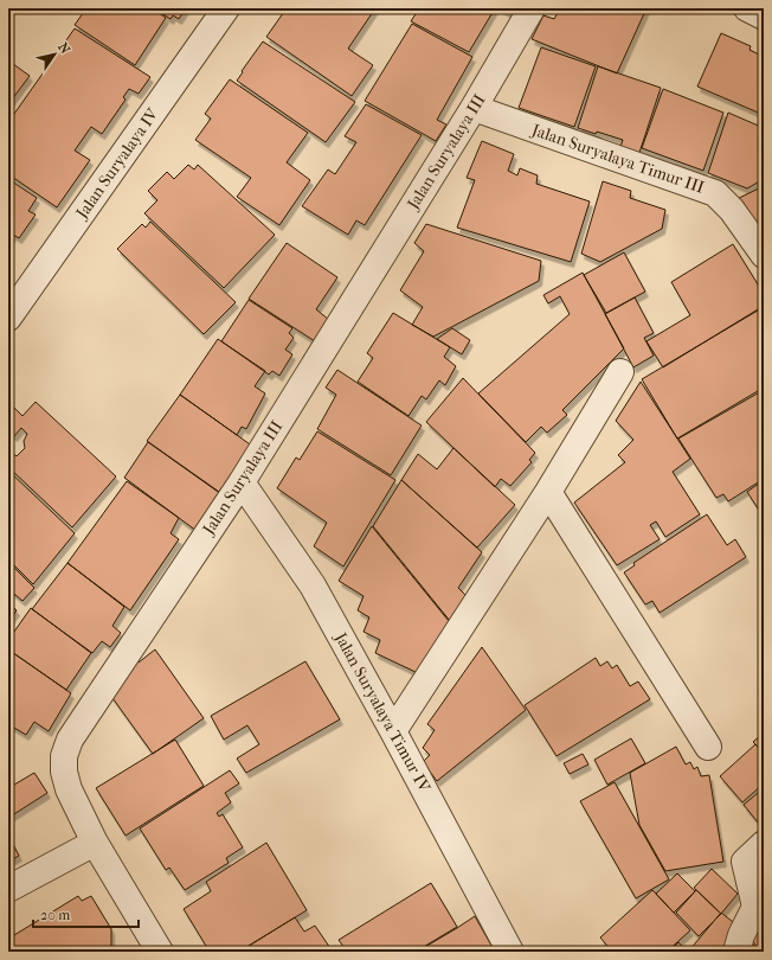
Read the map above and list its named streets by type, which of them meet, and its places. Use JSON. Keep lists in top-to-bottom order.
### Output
{
  "streets": {
    "street": [
      "Jalan Suryalaya III",
      "Jalan Suryalaya Timur III",
      "Jalan Suryalaya IV",
      "Jalan Suryalaya Timur IV"
    ]
  },
  "crossings": [
    ["Jalan Suryalaya III", "Jalan Suryalaya Timur III"],
    ["Jalan Suryalaya III", "Jalan Suryalaya Timur IV"]
  ],
  "scale_bar": "20 m",
  "north": "top right"
}
